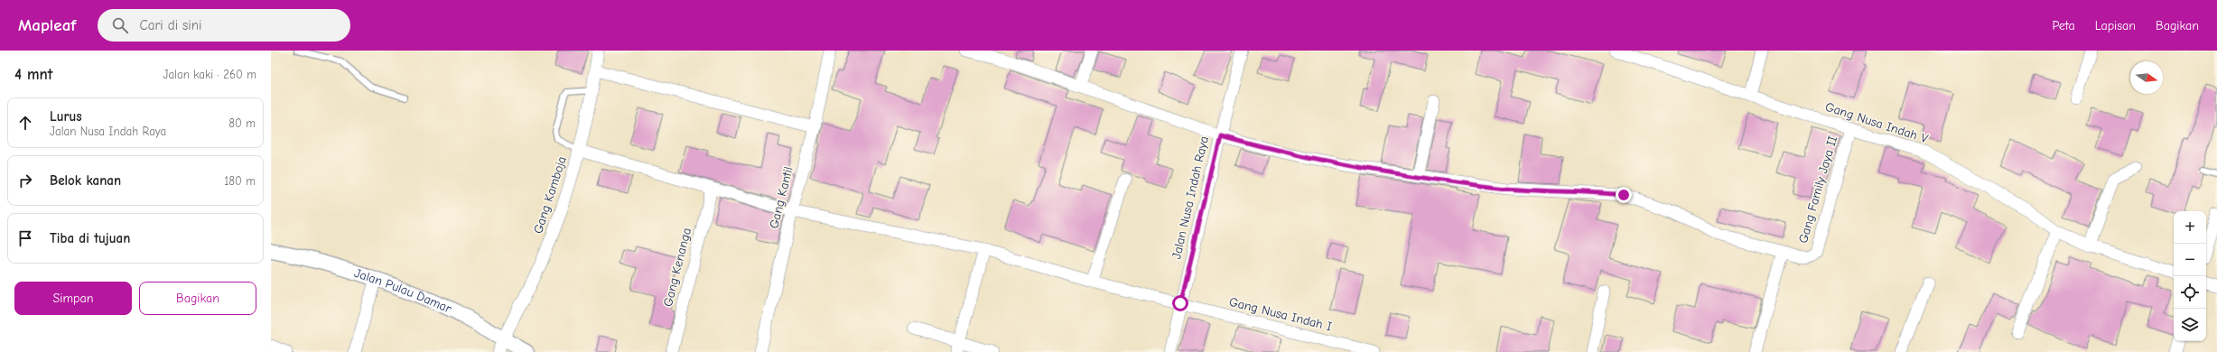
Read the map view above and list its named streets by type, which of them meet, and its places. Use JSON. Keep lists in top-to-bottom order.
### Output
{
  "streets": {
    "street": [
      "Gang Nusa Indah V",
      "Gang Family Jaya II",
      "Gang Kamboja",
      "Gang Kantil",
      "Jalan Nusa Indah Raya",
      "Gang Kenanga",
      "Jalan Pulau Damar",
      "Gang Nusa Indah I"
    ]
  },
  "crossings": [
    ["Gang Nusa Indah V", "Gang Family Jaya II"],
    ["Gang Kamboja", "Jalan Pulau Damar"],
    ["Gang Kamboja", "Gang Nusa Indah I"],
    ["Gang Kantil", "Gang Nusa Indah I"],
    ["Jalan Nusa Indah Raya", "Gang Nusa Indah I"],
    ["Gang Kenanga", "Gang Nusa Indah I"]
  ],
  "north": "right",
  "page": {
    "header": "Mapleaf",
    "search": "Cari di sini",
    "nav": ["Peta", "Lapisan", "Bagikan"],
    "heading": ["4 mnt", "Jalan kaki · 260 m"],
    "list": [
      ["Lurus", "Jalan Nusa Indah Raya", "80 m"],
      ["Belok kanan", "180 m"],
      "Tiba di tujuan"
    ],
    "map_buttons": ["+", "−"],
    "buttons": ["Simpan", "Bagikan"]
  }
}
